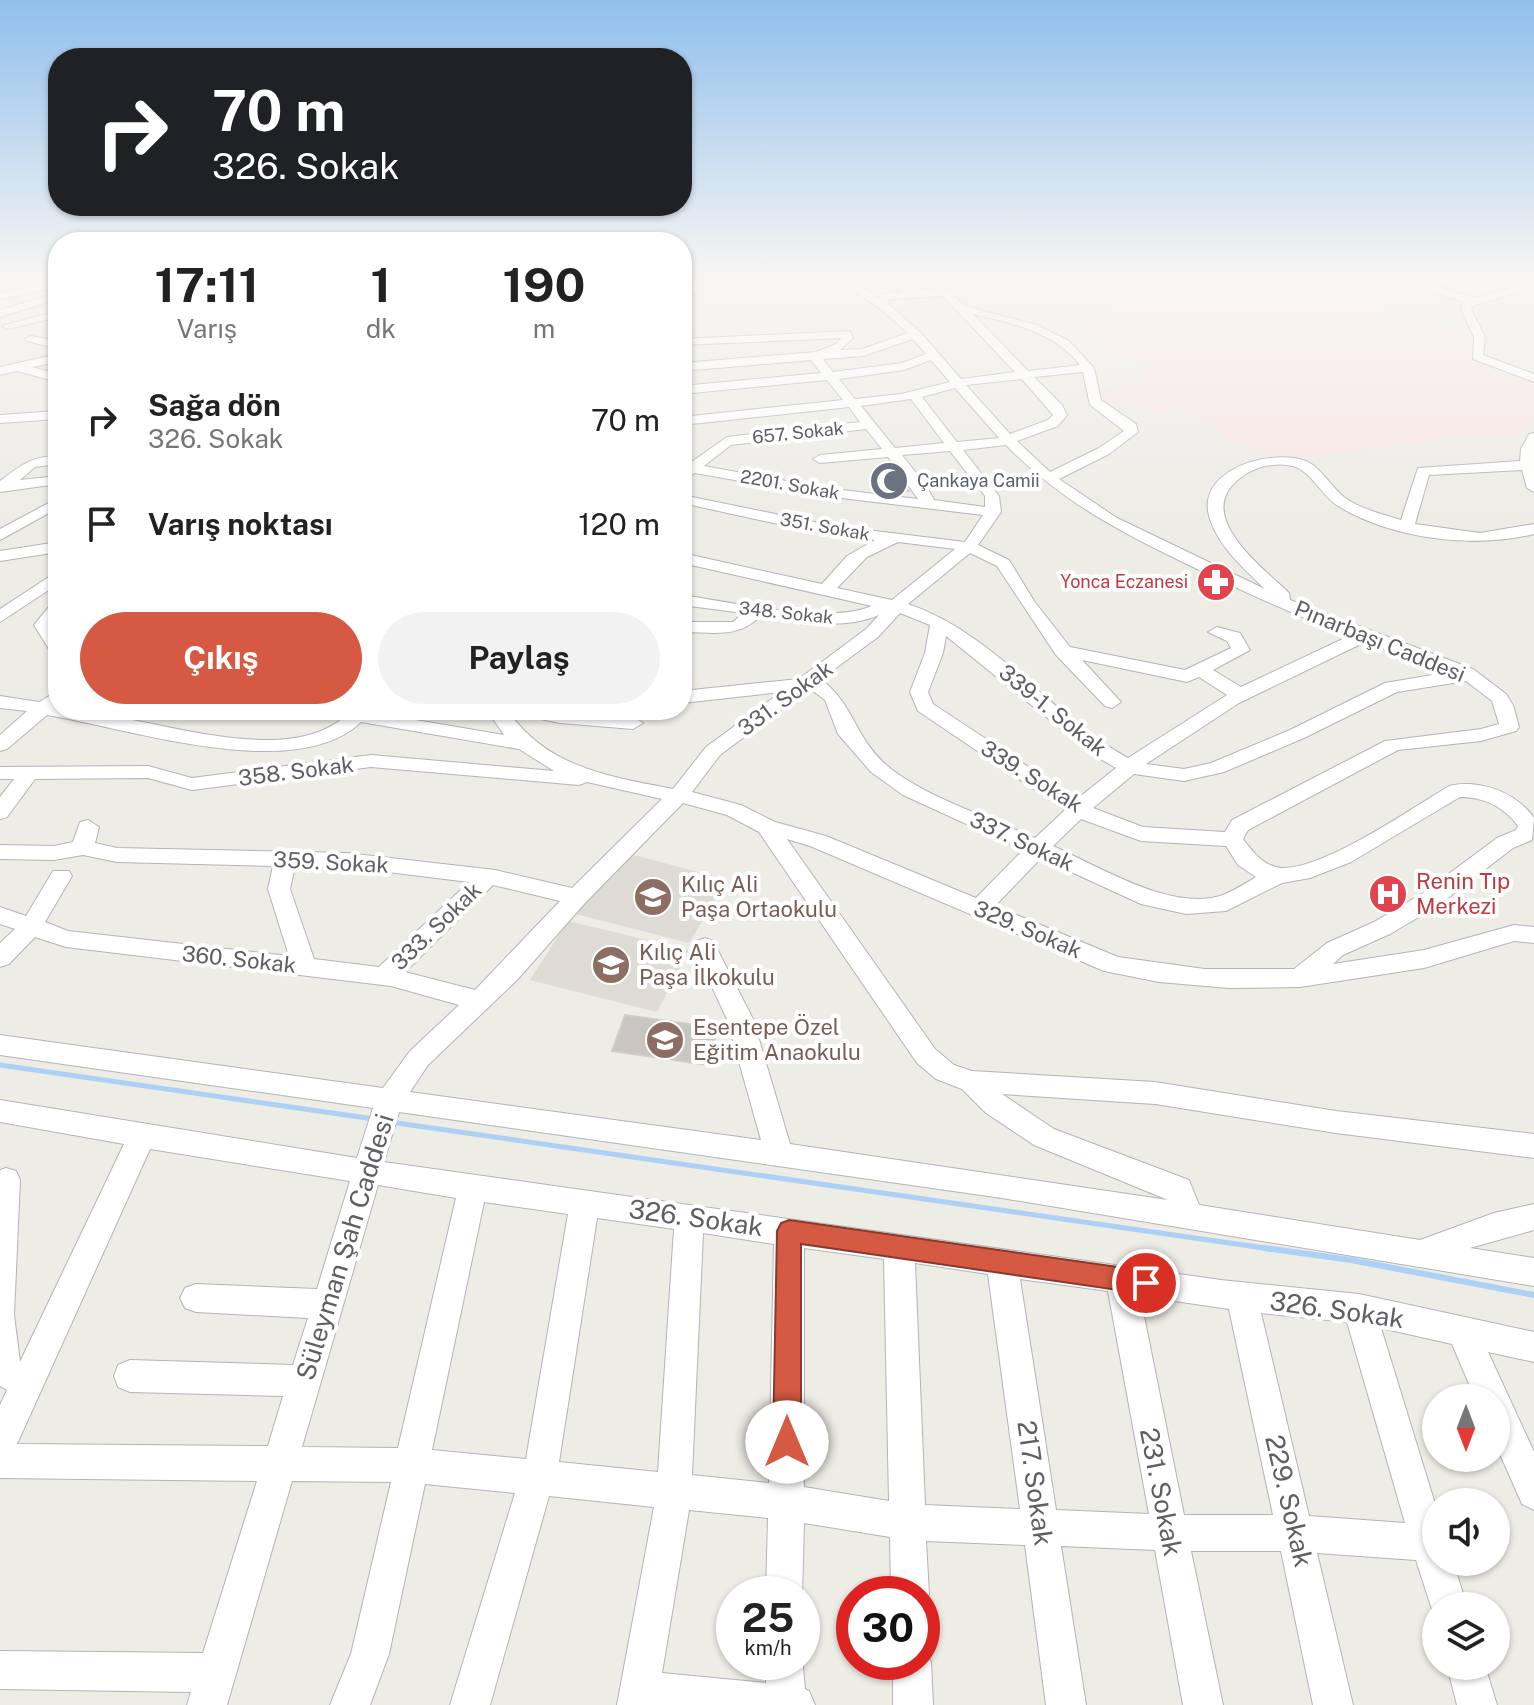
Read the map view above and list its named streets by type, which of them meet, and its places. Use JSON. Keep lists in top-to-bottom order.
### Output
{
  "streets": {
    "street": [
      "657. Sokak",
      "2201. Sokak",
      "351. Sokak",
      "348. Sokak",
      "Pınarbaşı Caddesi",
      "331. Sokak",
      "339-1. Sokak",
      "358. Sokak",
      "339. Sokak",
      "337. Sokak",
      "359. Sokak",
      "333. Sokak",
      "329. Sokak",
      "360. Sokak",
      "326. Sokak",
      "Süleyman Şah Caddesi",
      "217. Sokak",
      "231. Sokak",
      "229. Sokak"
    ]
  },
  "crossings": [
    ["2201. Sokak", "331. Sokak"],
    ["351. Sokak", "331. Sokak"],
    ["348. Sokak", "331. Sokak"],
    ["348. Sokak", "339-1. Sokak"],
    ["Pınarbaşı Caddesi", "339-1. Sokak"],
    ["Pınarbaşı Caddesi", "339. Sokak"],
    ["331. Sokak", "339-1. Sokak"],
    ["331. Sokak", "337. Sokak"],
    ["331. Sokak", "329. Sokak"],
    ["331. Sokak", "Süleyman Şah Caddesi"],
    ["339-1. Sokak", "339. Sokak"],
    ["358. Sokak", "329. Sokak"],
    ["359. Sokak", "333. Sokak"],
    ["359. Sokak", "Süleyman Şah Caddesi"],
    ["333. Sokak", "360. Sokak"],
    ["329. Sokak", "Süleyman Şah Caddesi"],
    ["360. Sokak", "Süleyman Şah Caddesi"],
    ["326. Sokak", "Süleyman Şah Caddesi"],
    ["326. Sokak", "217. Sokak"],
    ["326. Sokak", "231. Sokak"],
    ["326. Sokak", "229. Sokak"]
  ],
  "places": {
    "mosque": ["Çankaya Camii"],
    "pharmacy": ["Yonca Eczanesi"],
    "hospital": ["Renin Tıp Merkezi"],
    "school or university": ["Kılıç Ali Paşa Ortaokulu", "Kılıç Ali Paşa İlkokulu", "Esentepe Özel Eğitim Anaokulu"]
  },
  "north": "bottom",
  "page": {
    "turn": ["70 m", "326. Sokak"],
    "eta": [
      "17:11",
      "Varış",
      "1",
      "dk",
      "190",
      "m"
    ],
    "list": [
      {
        "name": "Sağa dön",
        "note": "326. Sokak",
        "value": "70 m"
      },
      {
        "name": "Varış noktası",
        "value": "120 m"
      }
    ],
    "buttons": ["Çıkış", "Paylaş"],
    "speed": "25 km/h",
    "limit": "30"
  }
}
